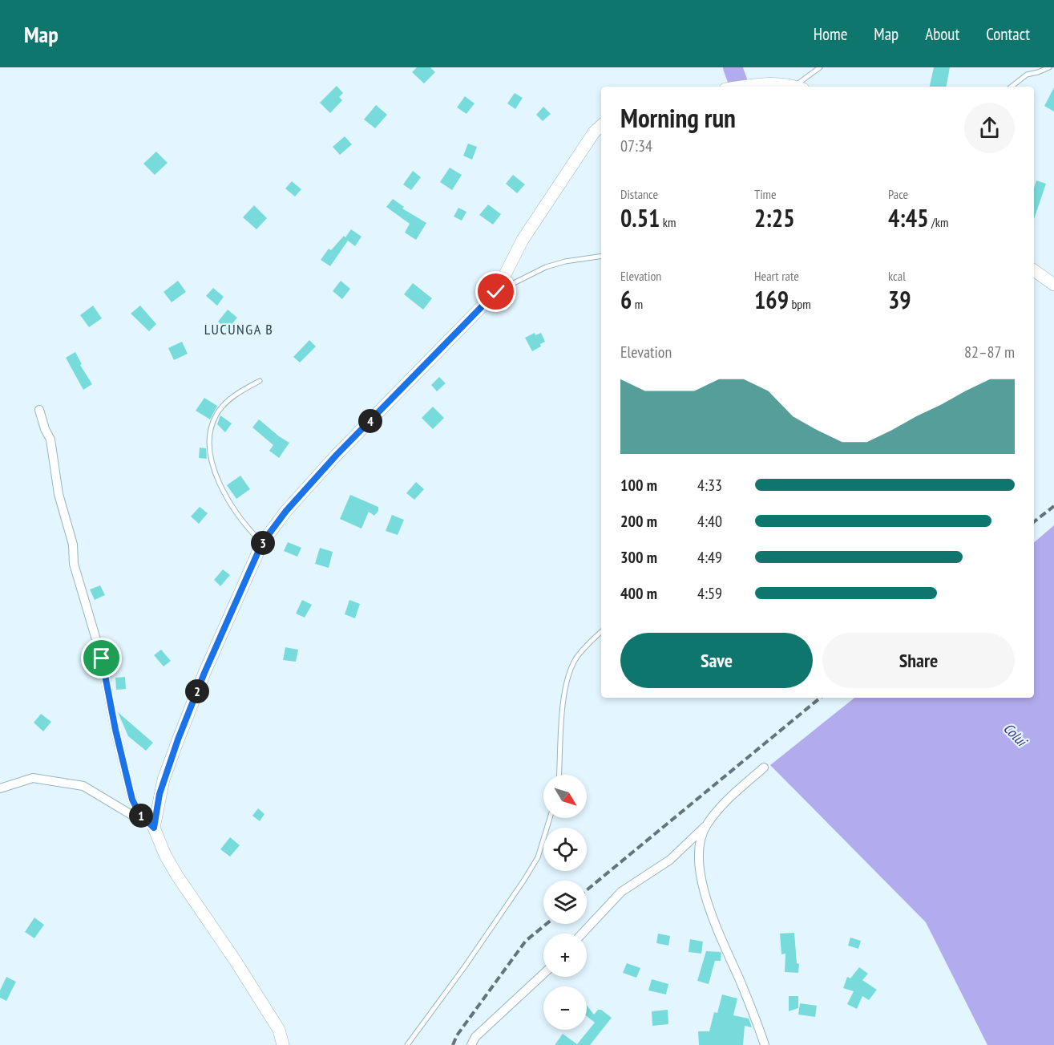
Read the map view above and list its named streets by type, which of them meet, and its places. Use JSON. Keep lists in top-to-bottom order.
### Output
{
  "districts": ["LUCUNGA B"],
  "water": ["Colui"],
  "north": "bottom right",
  "page": {
    "header": "Map",
    "nav": [
      "Home",
      "Map",
      "About",
      "Contact"
    ],
    "heading": ["Morning run", "07:34"],
    "stats": [
      ["Distance", "0.51 km"],
      ["Time", "2:25"],
      ["Pace", "4:45 /km"],
      ["Elevation", "6 m"],
      ["Heart rate", "169 bpm"],
      ["kcal", "39"]
    ],
    "chart": ["Elevation", "82–87 m"],
    "pins": [
      "4",
      "3",
      "2",
      "1"
    ],
    "list": [
      {
        "name": "100 m",
        "note": "4:33"
      },
      {
        "name": "200 m",
        "note": "4:40"
      },
      {
        "name": "300 m",
        "note": "4:49"
      },
      {
        "name": "400 m",
        "note": "4:59"
      }
    ],
    "buttons": ["Save", "Share"],
    "map_buttons": ["+", "−"]
  }
}
